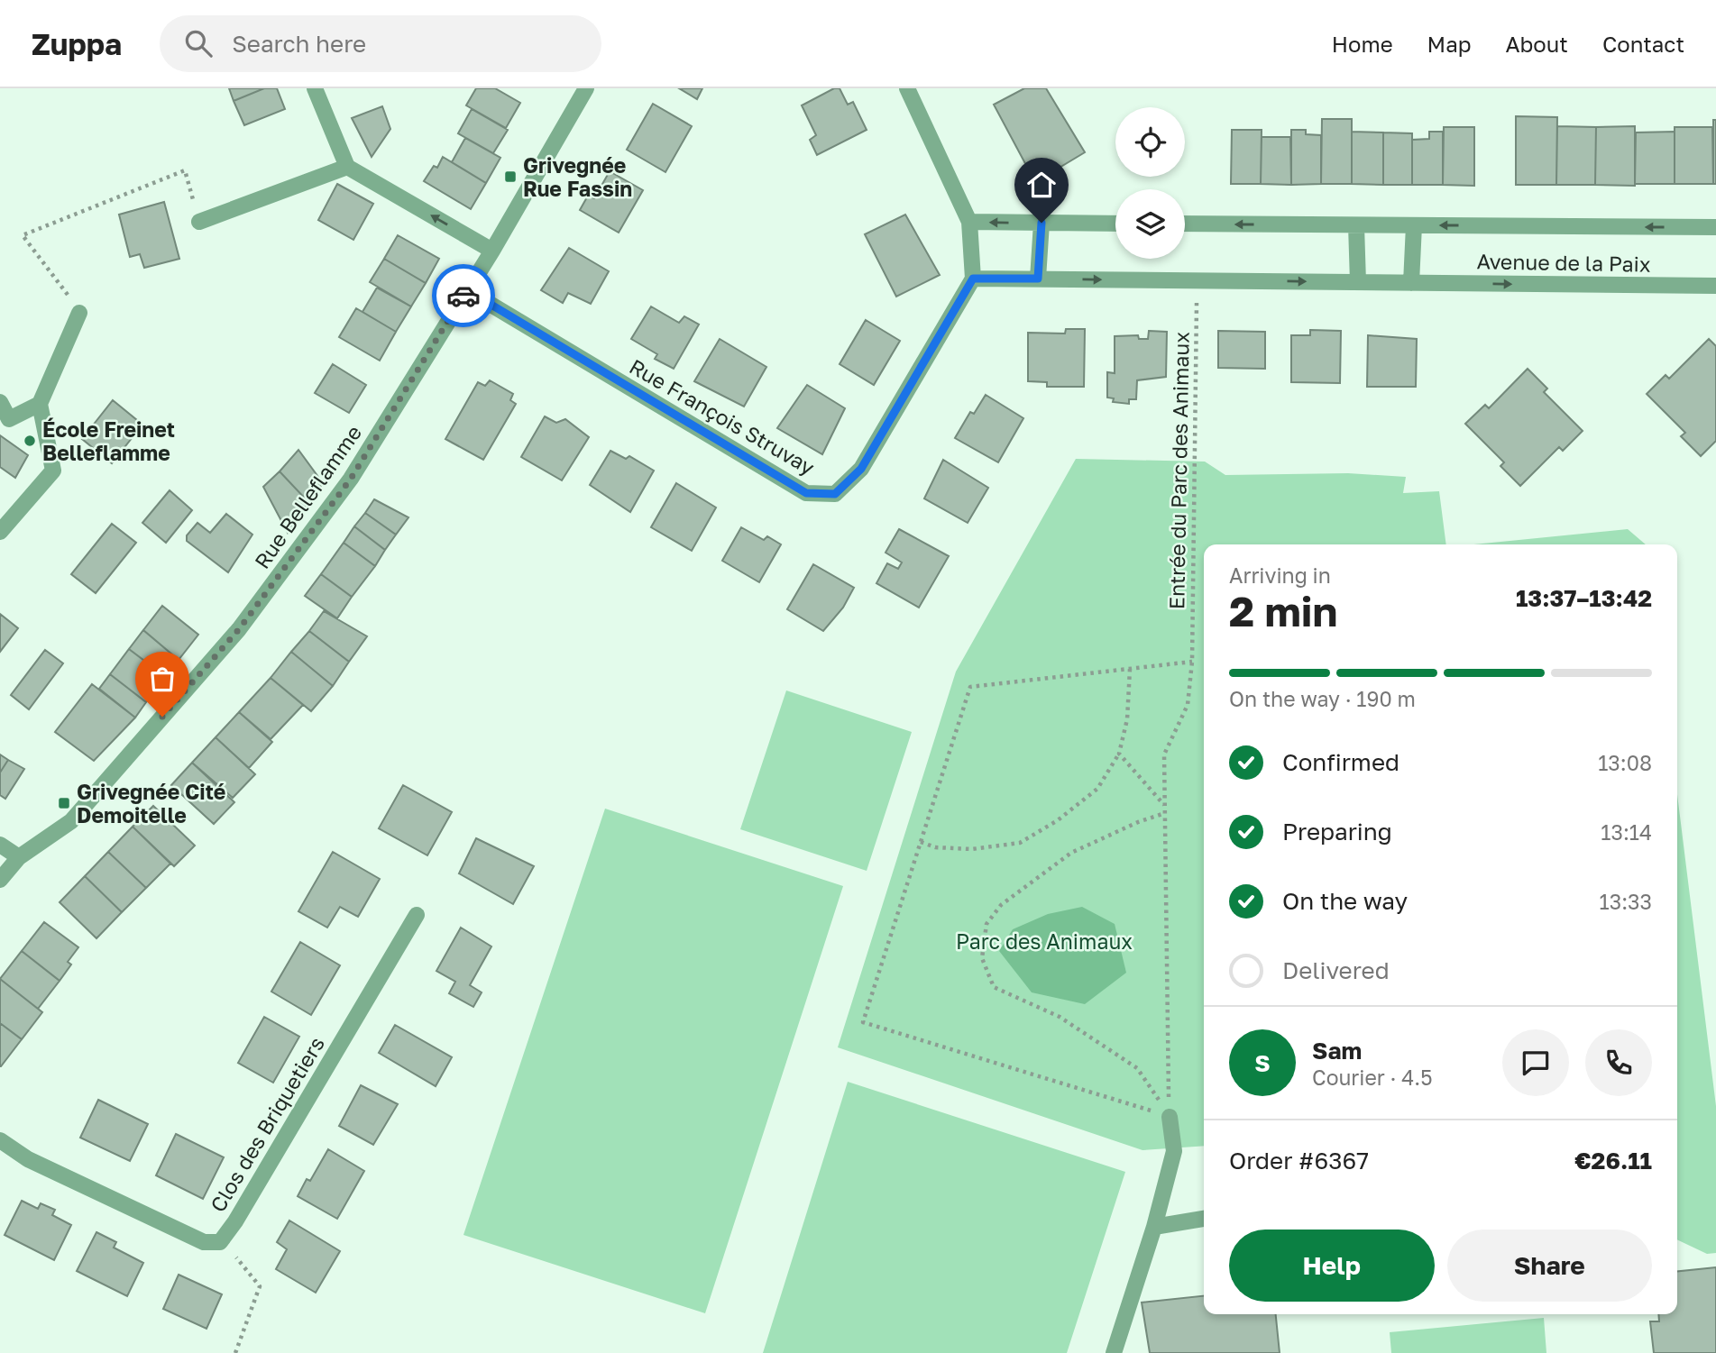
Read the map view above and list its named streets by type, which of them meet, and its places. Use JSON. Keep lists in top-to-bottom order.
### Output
{
  "streets": {
    "street": [
      "Avenue de la Paix",
      "Rue François Struvay",
      "Rue Belleflamme",
      "Clos des Briquetiers"
    ],
    "path": ["Entrée du Parc des Animaux"]
  },
  "crossings": [
    ["Avenue de la Paix", "Rue François Struvay"],
    ["Avenue de la Paix", "Entrée du Parc des Animaux"],
    ["Rue François Struvay", "Rue Belleflamme"]
  ],
  "parks": ["Parc des Animaux"],
  "places": {
    "transit": ["Grivegnée Rue Fassin", "Grivegnée Cité Demoitelle"],
    "other": ["École Freinet Belleflamme"]
  },
  "page": {
    "header": "Zuppa",
    "search": "Search here",
    "nav": [
      "Home",
      "Map",
      "About",
      "Contact"
    ],
    "heading": ["2 min", "Arriving in", "13:37–13:42"],
    "panel": [
      "Sam",
      "Courier · 4.5",
      "Order #6367",
      "€26.11"
    ],
    "bar": "On the way · 190 m",
    "list": [
      ["Confirmed", "13:08"],
      ["Preparing", "13:14"],
      ["On the way", "13:33"],
      "Delivered"
    ],
    "round": "S",
    "buttons": ["Help", "Share"]
  }
}
